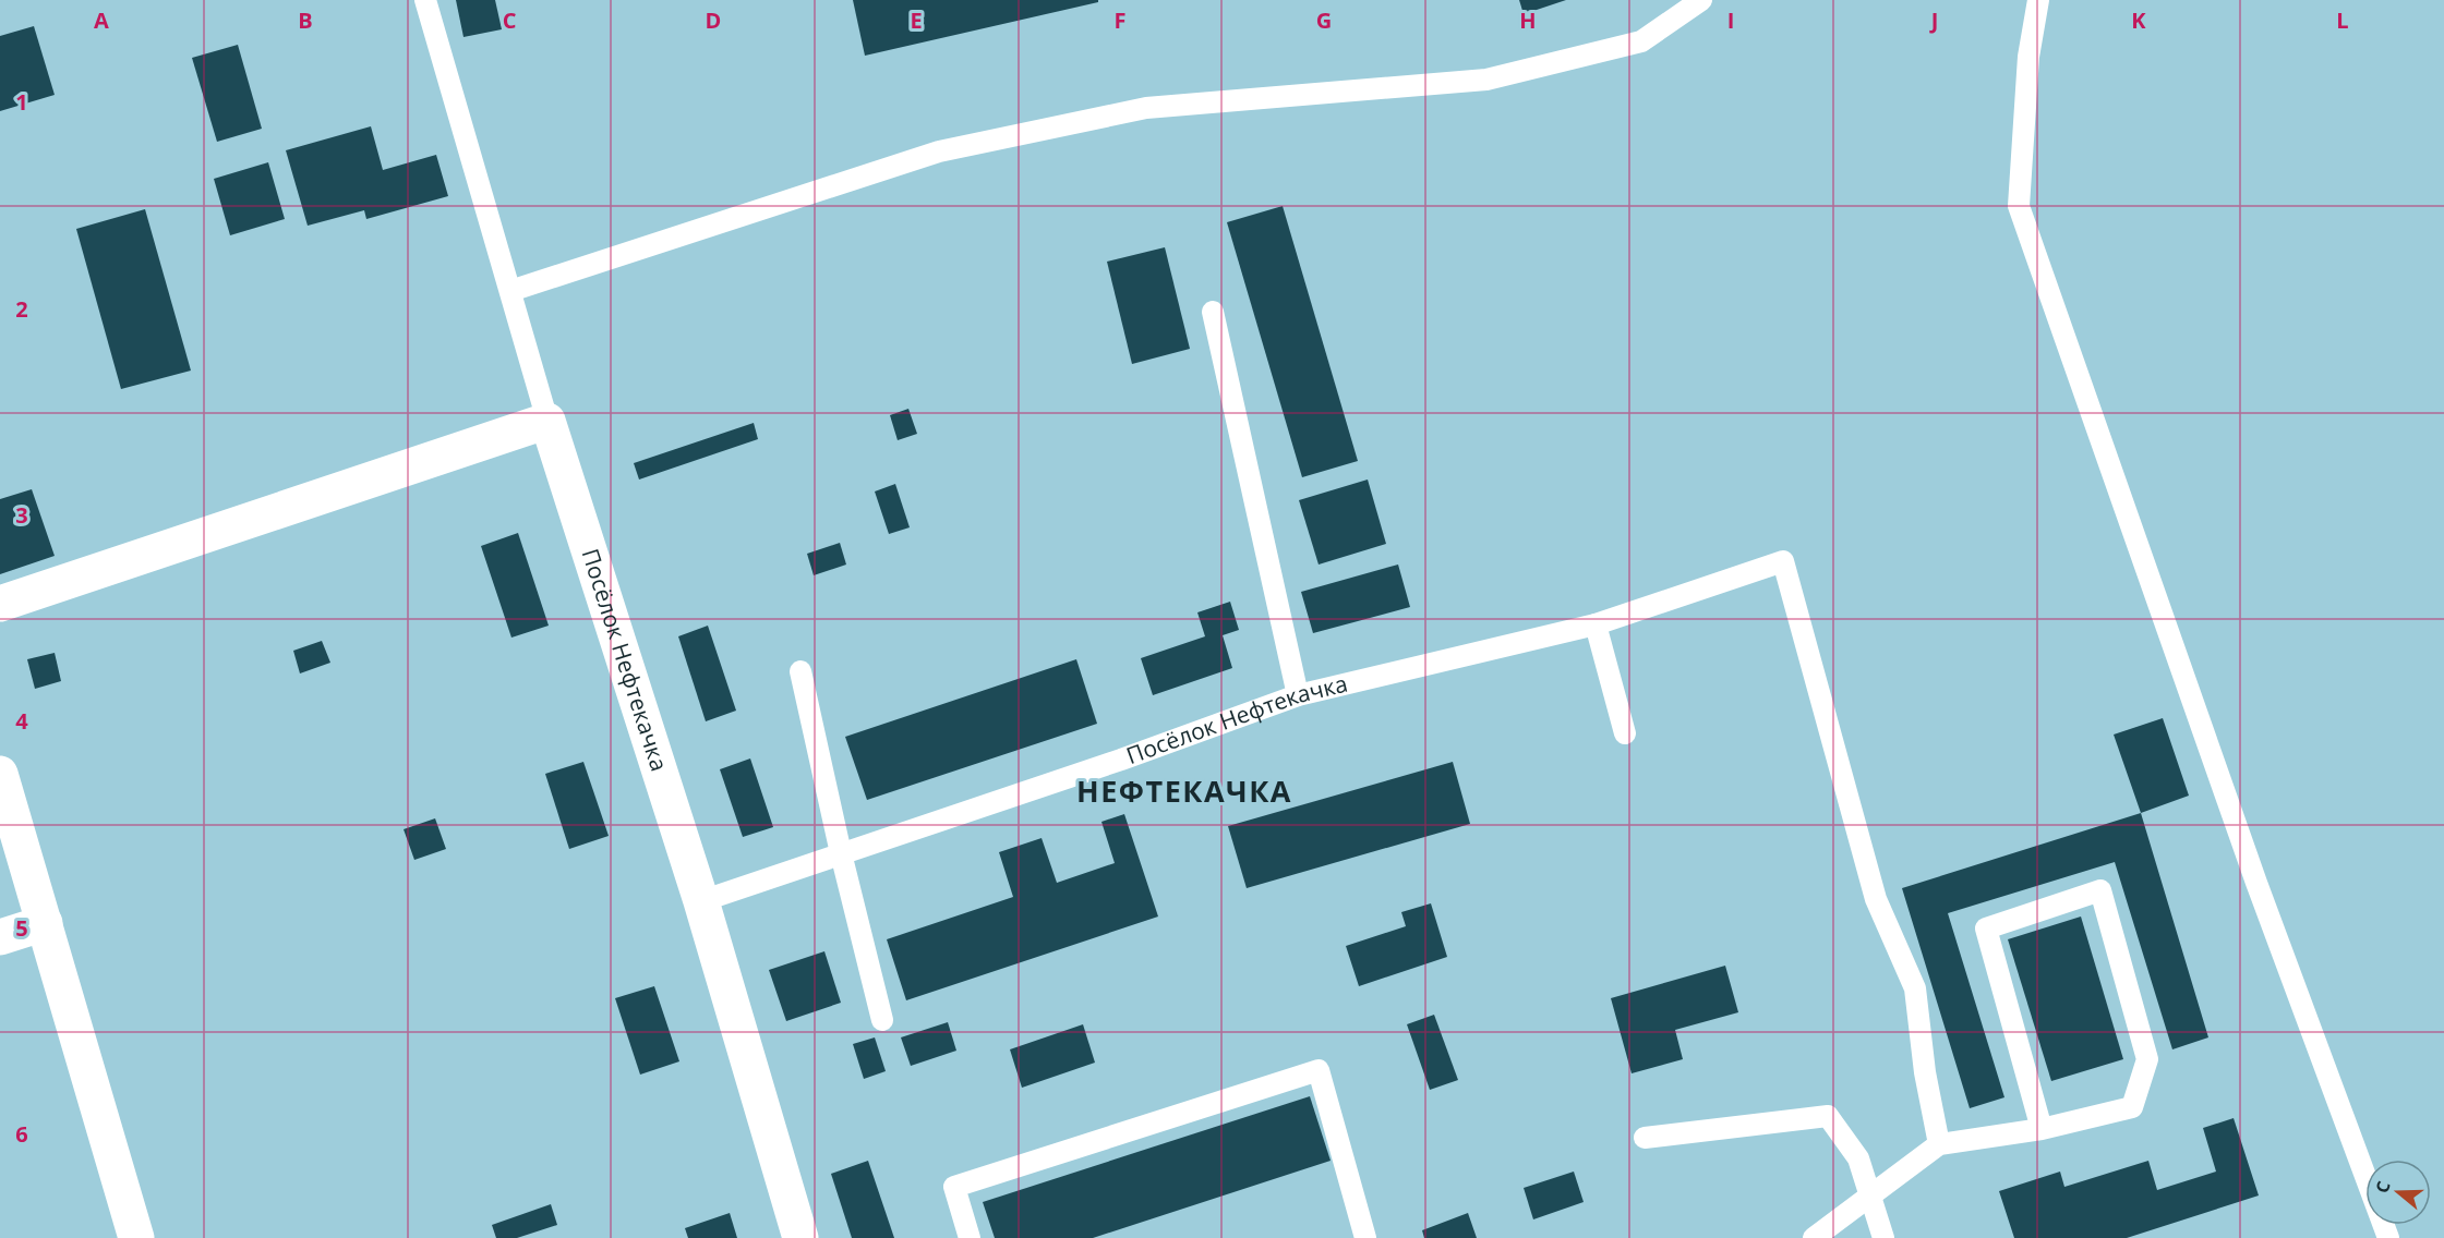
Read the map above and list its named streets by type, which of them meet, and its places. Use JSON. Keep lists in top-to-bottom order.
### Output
{
  "streets": {
    "street": ["Посёлок Нефтекачка"]
  },
  "districts": ["НЕФТЕКАЧКА"],
  "north": "left",
  "grid": {
    "columns": [
      "A",
      "B",
      "C",
      "D",
      "E",
      "F",
      "G",
      "H",
      "I",
      "J",
      "K",
      "L"
    ],
    "rows": [
      "1",
      "2",
      "3",
      "4",
      "5",
      "6"
    ]
  }
}
